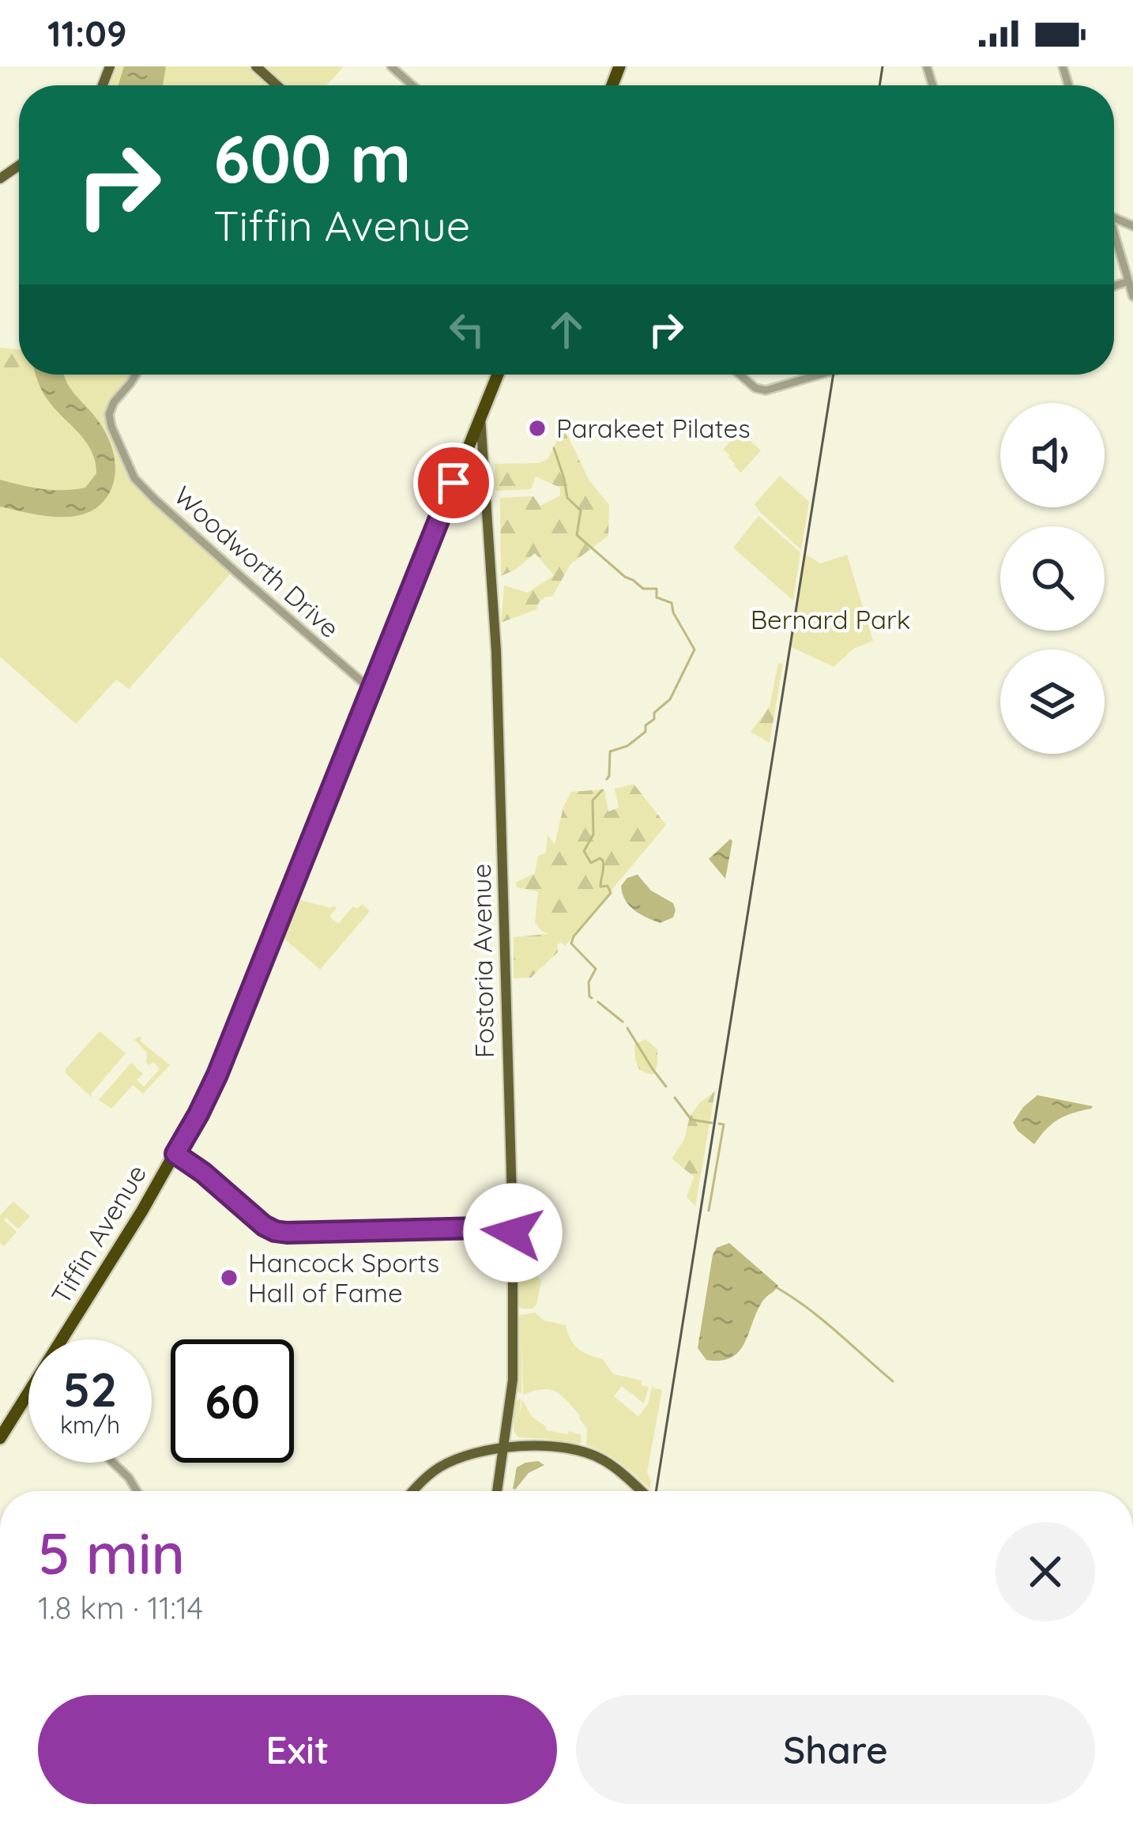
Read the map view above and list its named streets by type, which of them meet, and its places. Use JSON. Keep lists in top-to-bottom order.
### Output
{
  "streets": {
    "highway": ["Tiffin Avenue"],
    "main road": ["Fostoria Avenue"],
    "street": ["Woodworth Drive"]
  },
  "crossings": [
    ["Woodworth Drive", "Tiffin Avenue"],
    ["Fostoria Avenue", "Tiffin Avenue"]
  ],
  "parks": ["Bernard Park"],
  "places": ["Parakeet Pilates", "Hancock Sports Hall of Fame"],
  "page": {
    "status": "11:09",
    "turn": ["600 m", "Tiffin Avenue"],
    "speed": "52 km/h",
    "limit": "60",
    "heading": ["5 min", "1.8 km · 11:14"],
    "buttons": ["Exit", "Share"]
  }
}
